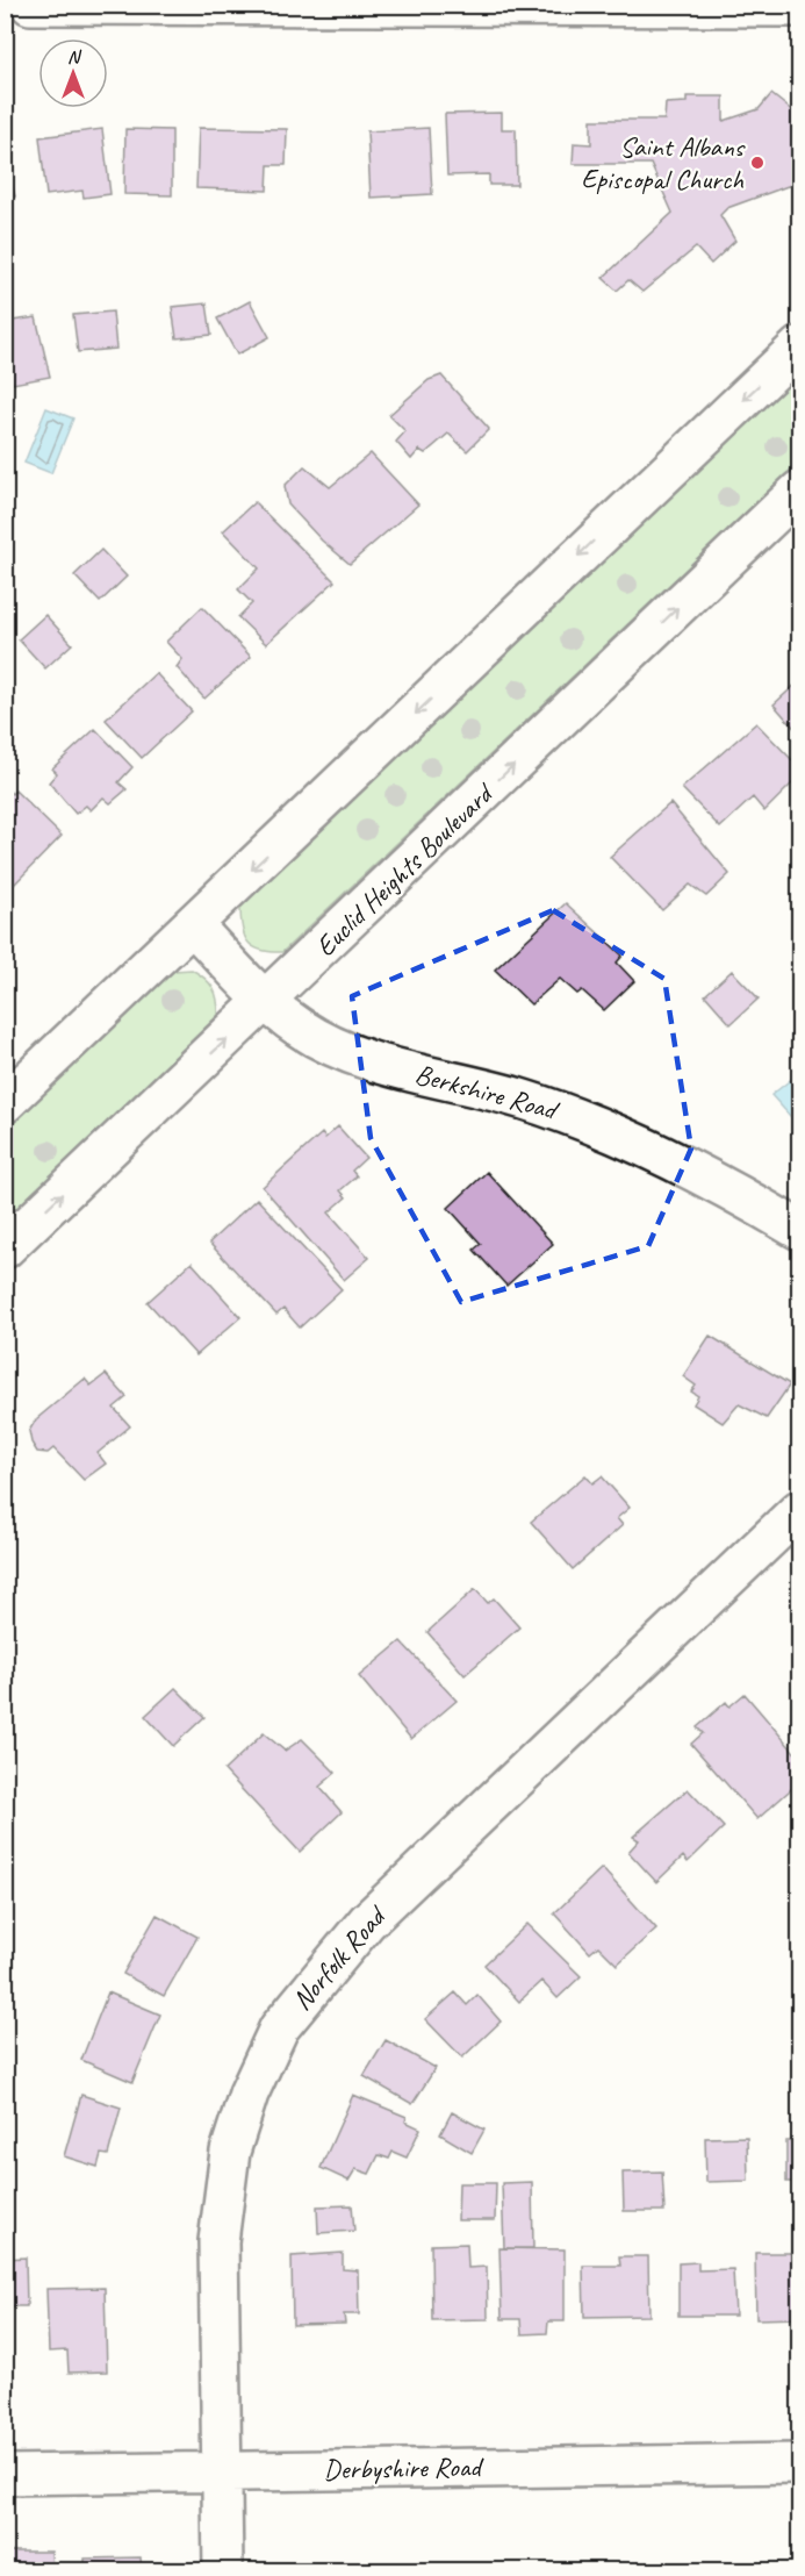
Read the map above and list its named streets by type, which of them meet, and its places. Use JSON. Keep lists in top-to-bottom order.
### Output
{
  "streets": {
    "street": [
      "Euclid Heights Boulevard",
      "Berkshire Road",
      "Norfolk Road",
      "Derbyshire Road"
    ]
  },
  "crossings": [
    ["Euclid Heights Boulevard", "Berkshire Road"],
    ["Norfolk Road", "Derbyshire Road"]
  ],
  "places": ["Saint Albans Episcopal Church"],
  "north": "top"
}
